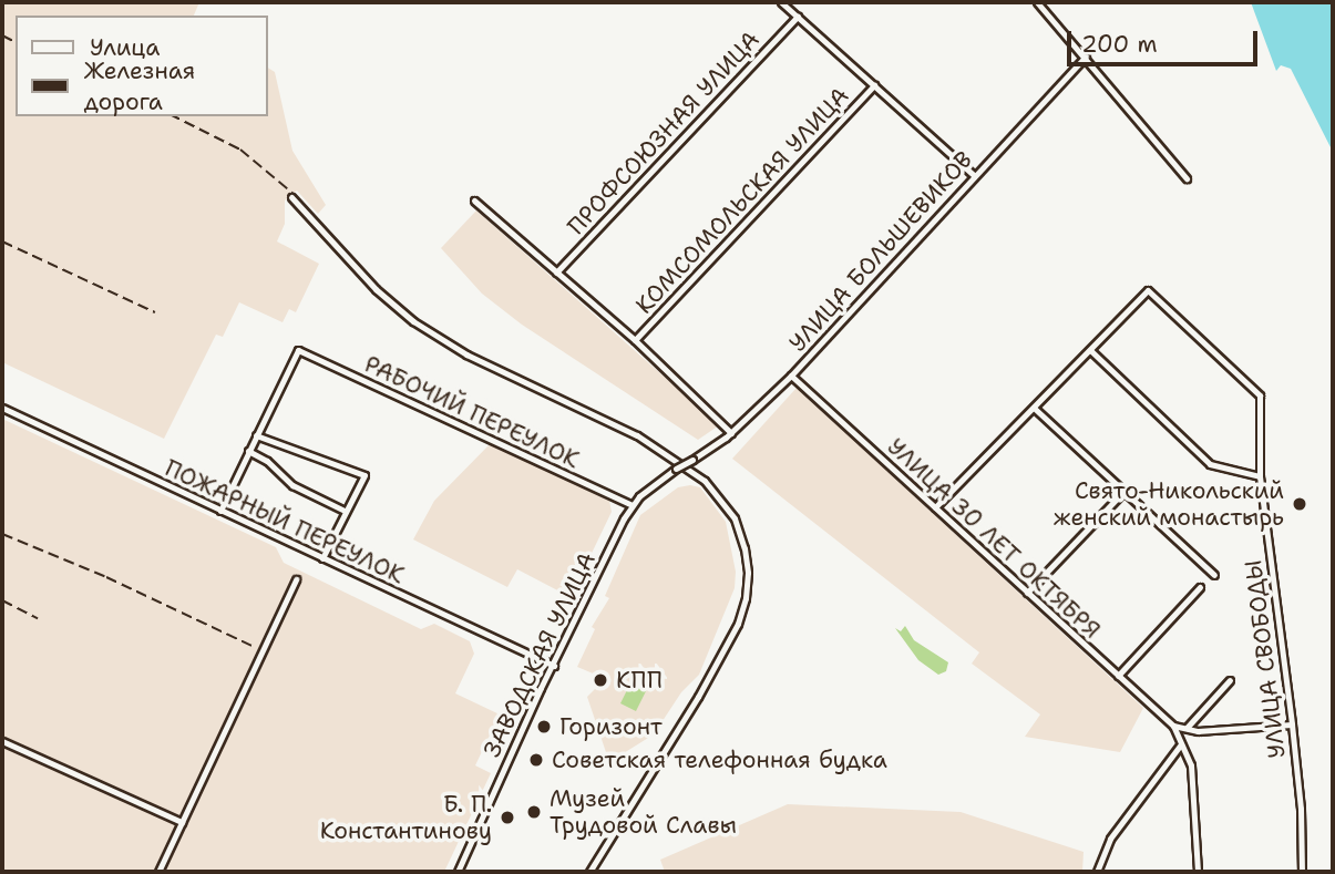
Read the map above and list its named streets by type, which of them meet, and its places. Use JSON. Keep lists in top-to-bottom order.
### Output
{
  "streets": {
    "street": [
      "ПРОФСОЮЗНАЯ УЛИЦА",
      "КОМСОМОЛЬСКАЯ УЛИЦА",
      "УЛИЦА БОЛЬШЕВИКОВ",
      "РАБОЧИЙ ПЕРЕУЛОК",
      "ПОЖАРНЫЙ ПЕРЕУЛОК",
      "УЛИЦА 30 ЛЕТ ОКТЯБРЯ",
      "ЗАВОДСКАЯ УЛИЦА",
      "УЛИЦА СВОБОДЫ"
    ]
  },
  "crossings": [
    ["УЛИЦА БОЛЬШЕВИКОВ", "УЛИЦА 30 ЛЕТ ОКТЯБРЯ"],
    ["УЛИЦА БОЛЬШЕВИКОВ", "ЗАВОДСКАЯ УЛИЦА"],
    ["РАБОЧИЙ ПЕРЕУЛОК", "ЗАВОДСКАЯ УЛИЦА"],
    ["ПОЖАРНЫЙ ПЕРЕУЛОК", "ЗАВОДСКАЯ УЛИЦА"]
  ],
  "places": [
    "Свято-Никольский женский монастырь",
    "КПП",
    "Горизонт",
    "Советская телефонная будка",
    "Музей Трудовой Славы",
    "Б. П. Константинову"
  ],
  "legend": ["Улица", "Железная дорога"],
  "scale_bar": "200 m"
}
